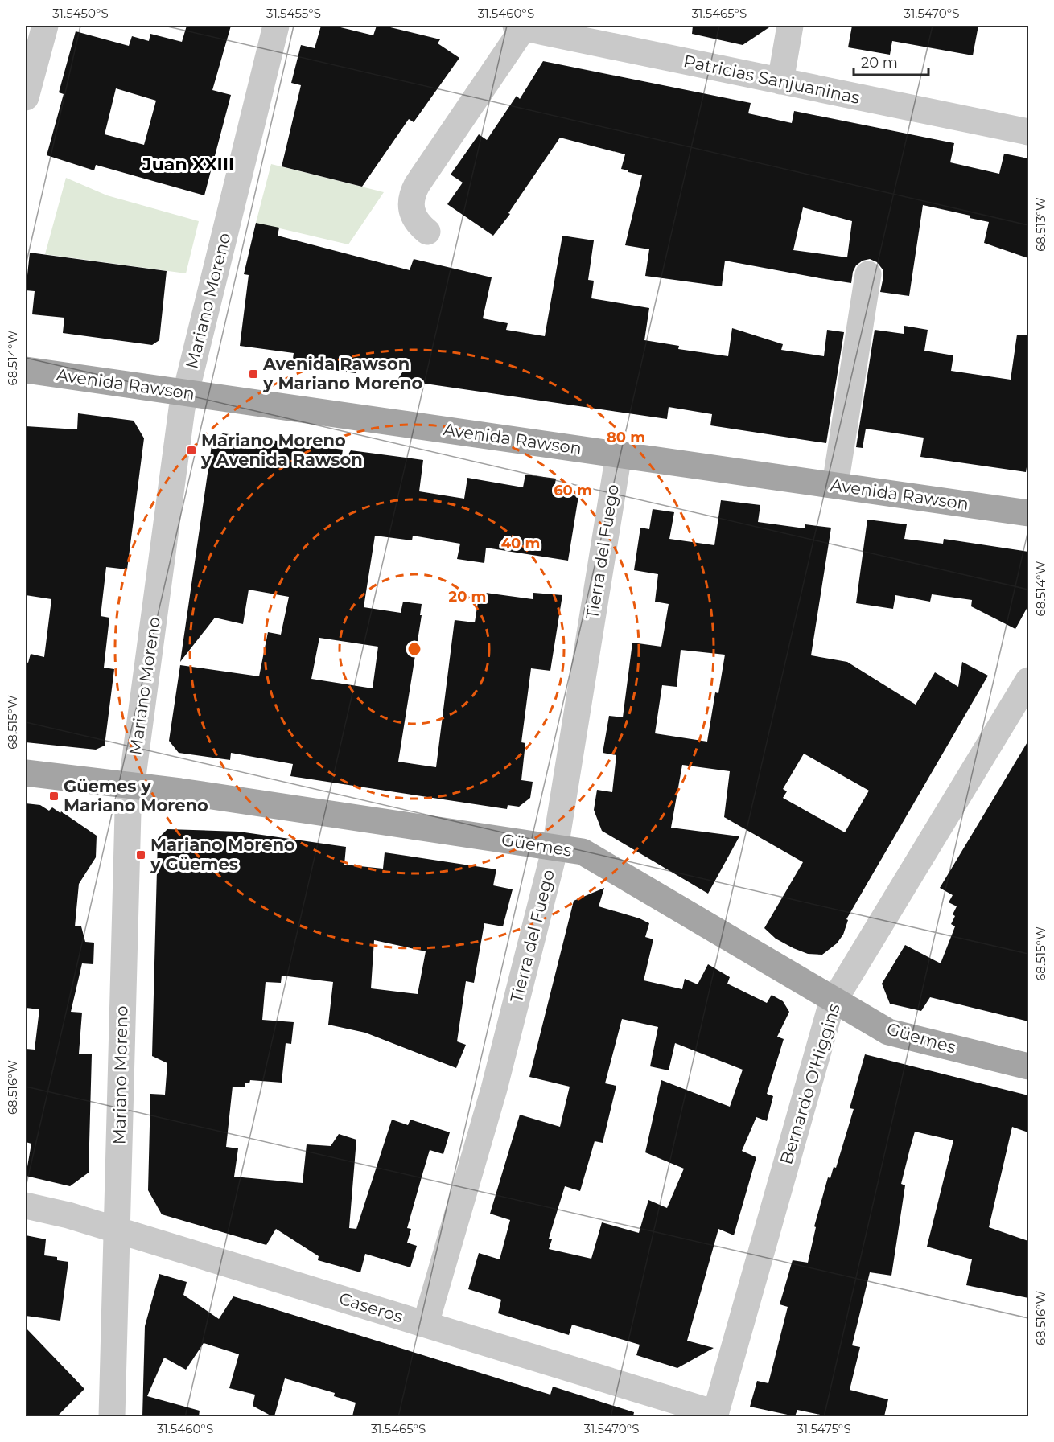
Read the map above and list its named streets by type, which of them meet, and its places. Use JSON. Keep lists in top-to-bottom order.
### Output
{
  "streets": {
    "main road": ["Avenida Rawson", "Güemes"],
    "street": [
      "Patricias Sanjuaninas",
      "Mariano Moreno",
      "Tierra del Fuego",
      "Bernardo O'Higgins",
      "Caseros"
    ]
  },
  "crossings": [
    ["Mariano Moreno", "Avenida Rawson"],
    ["Mariano Moreno", "Güemes"],
    ["Mariano Moreno", "Caseros"],
    ["Avenida Rawson", "Tierra del Fuego"],
    ["Tierra del Fuego", "Güemes"],
    ["Tierra del Fuego", "Caseros"],
    ["Güemes", "Bernardo O'Higgins"],
    ["Bernardo O'Higgins", "Caseros"]
  ],
  "districts": ["Juan XXIII"],
  "places": {
    "transit": [
      "Avenida Rawson y Mariano Moreno",
      "Mariano Moreno y Avenida Rawson",
      "Güemes y Mariano Moreno",
      "Mariano Moreno y Güemes"
    ]
  },
  "scale_bar": "20 m",
  "coordinates": [
    "31.5450°S",
    "31.5455°S",
    "31.5460°S",
    "31.5465°S",
    "31.5470°S",
    "68.513°W",
    "68.514°W",
    "68.515°W",
    "68.516°W",
    "31.5475°S"
  ],
  "rings": [
    "80 m",
    "60 m",
    "40 m",
    "20 m"
  ]
}
